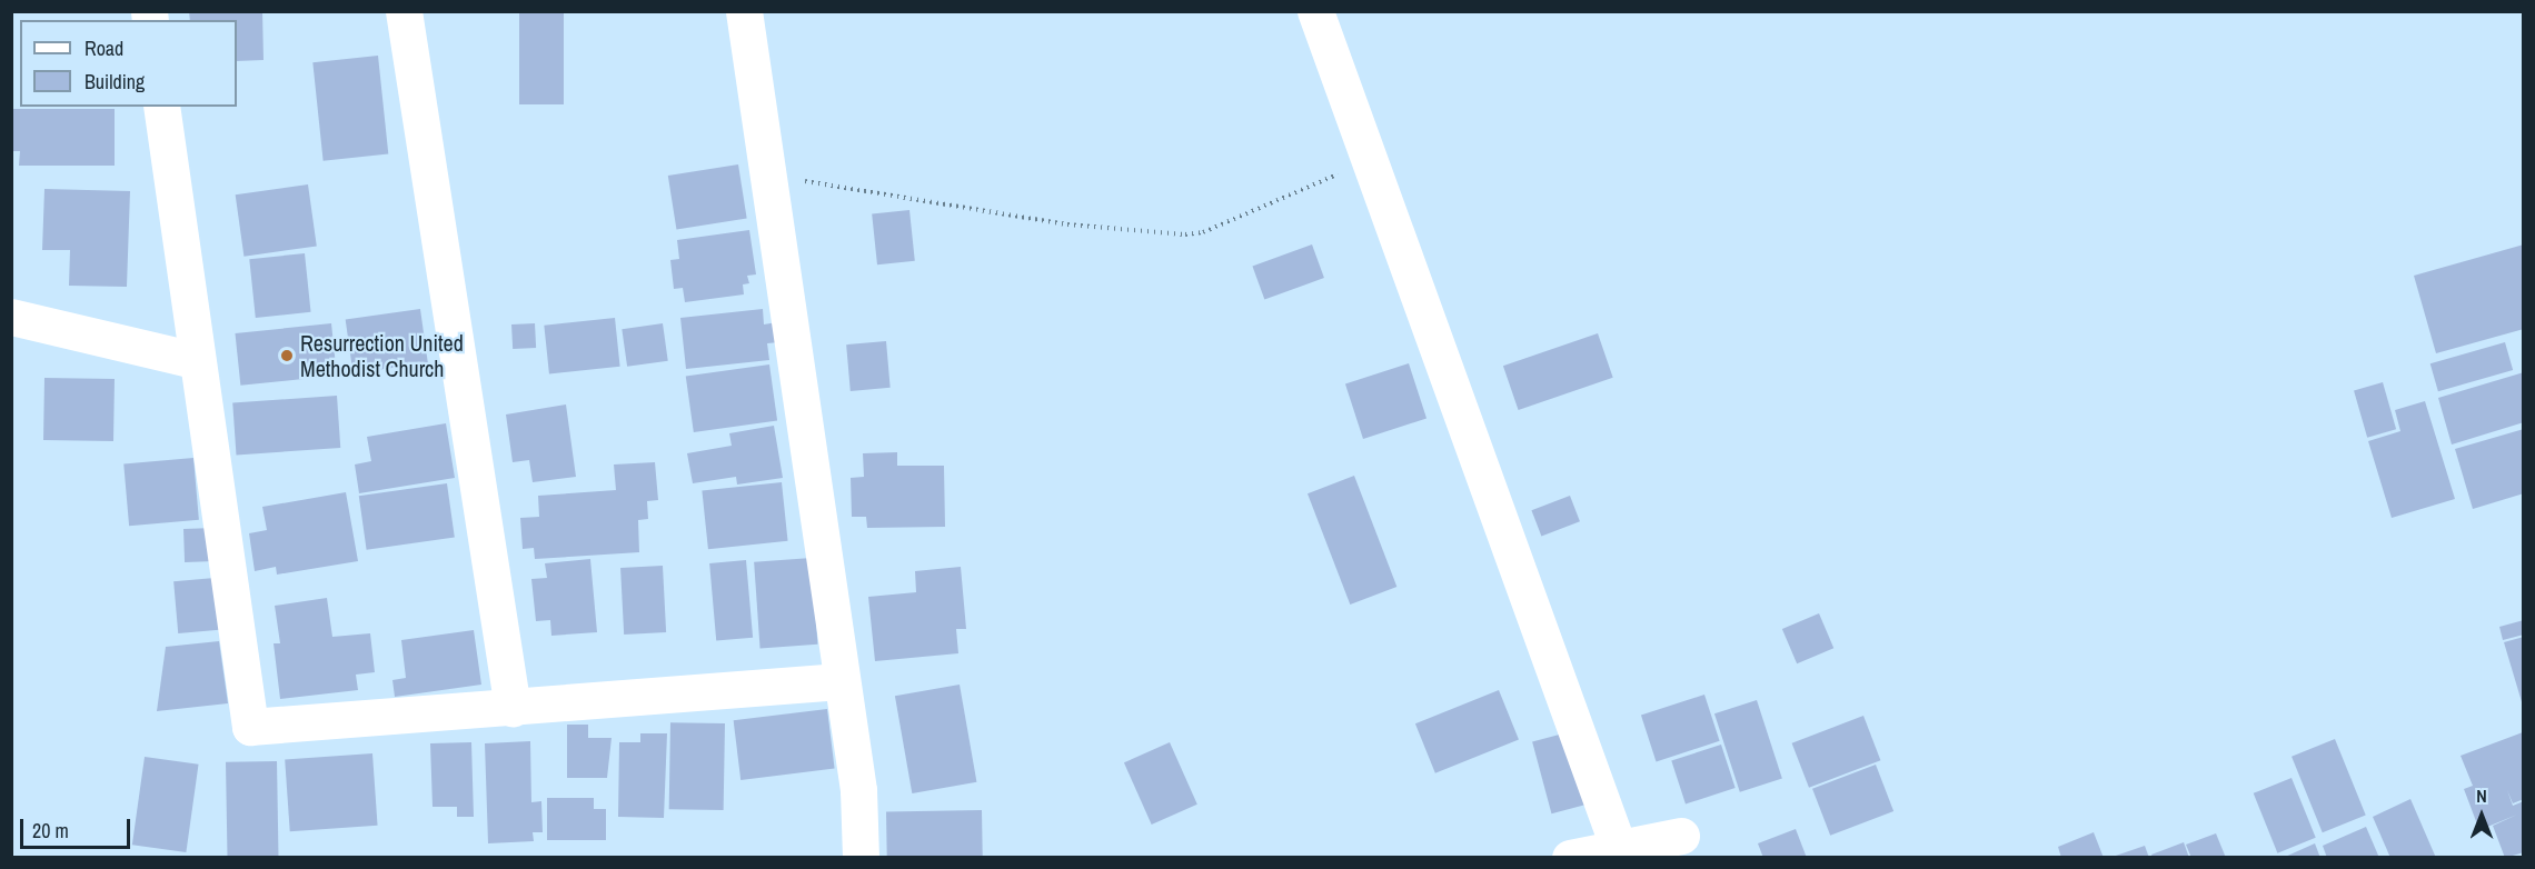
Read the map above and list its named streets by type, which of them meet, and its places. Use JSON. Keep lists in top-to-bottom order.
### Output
{
  "places": ["Resurrection United Methodist Church"],
  "legend": ["Road", "Building"],
  "scale_bar": "20 m",
  "north": "top"
}
